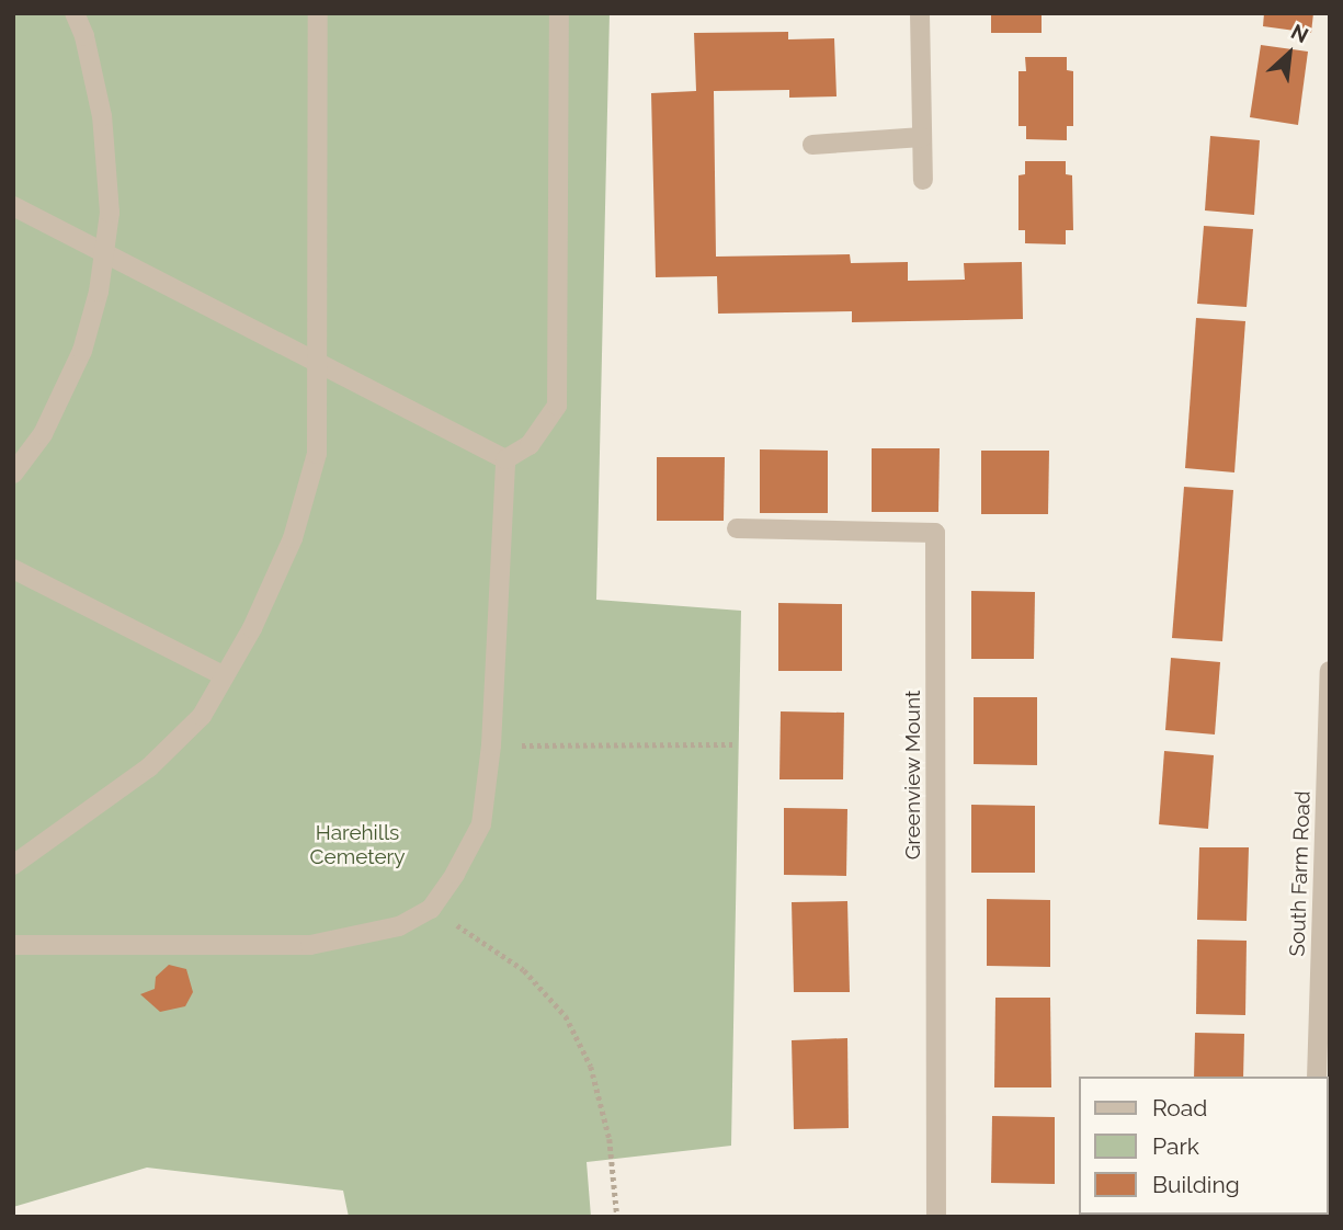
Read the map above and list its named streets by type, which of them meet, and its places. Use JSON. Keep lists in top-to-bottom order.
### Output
{
  "streets": {
    "street": ["Greenview Mount", "South Farm Road"]
  },
  "parks": ["Harehills Cemetery"],
  "legend": ["Road", "Park", "Building"],
  "north": "top right"
}
